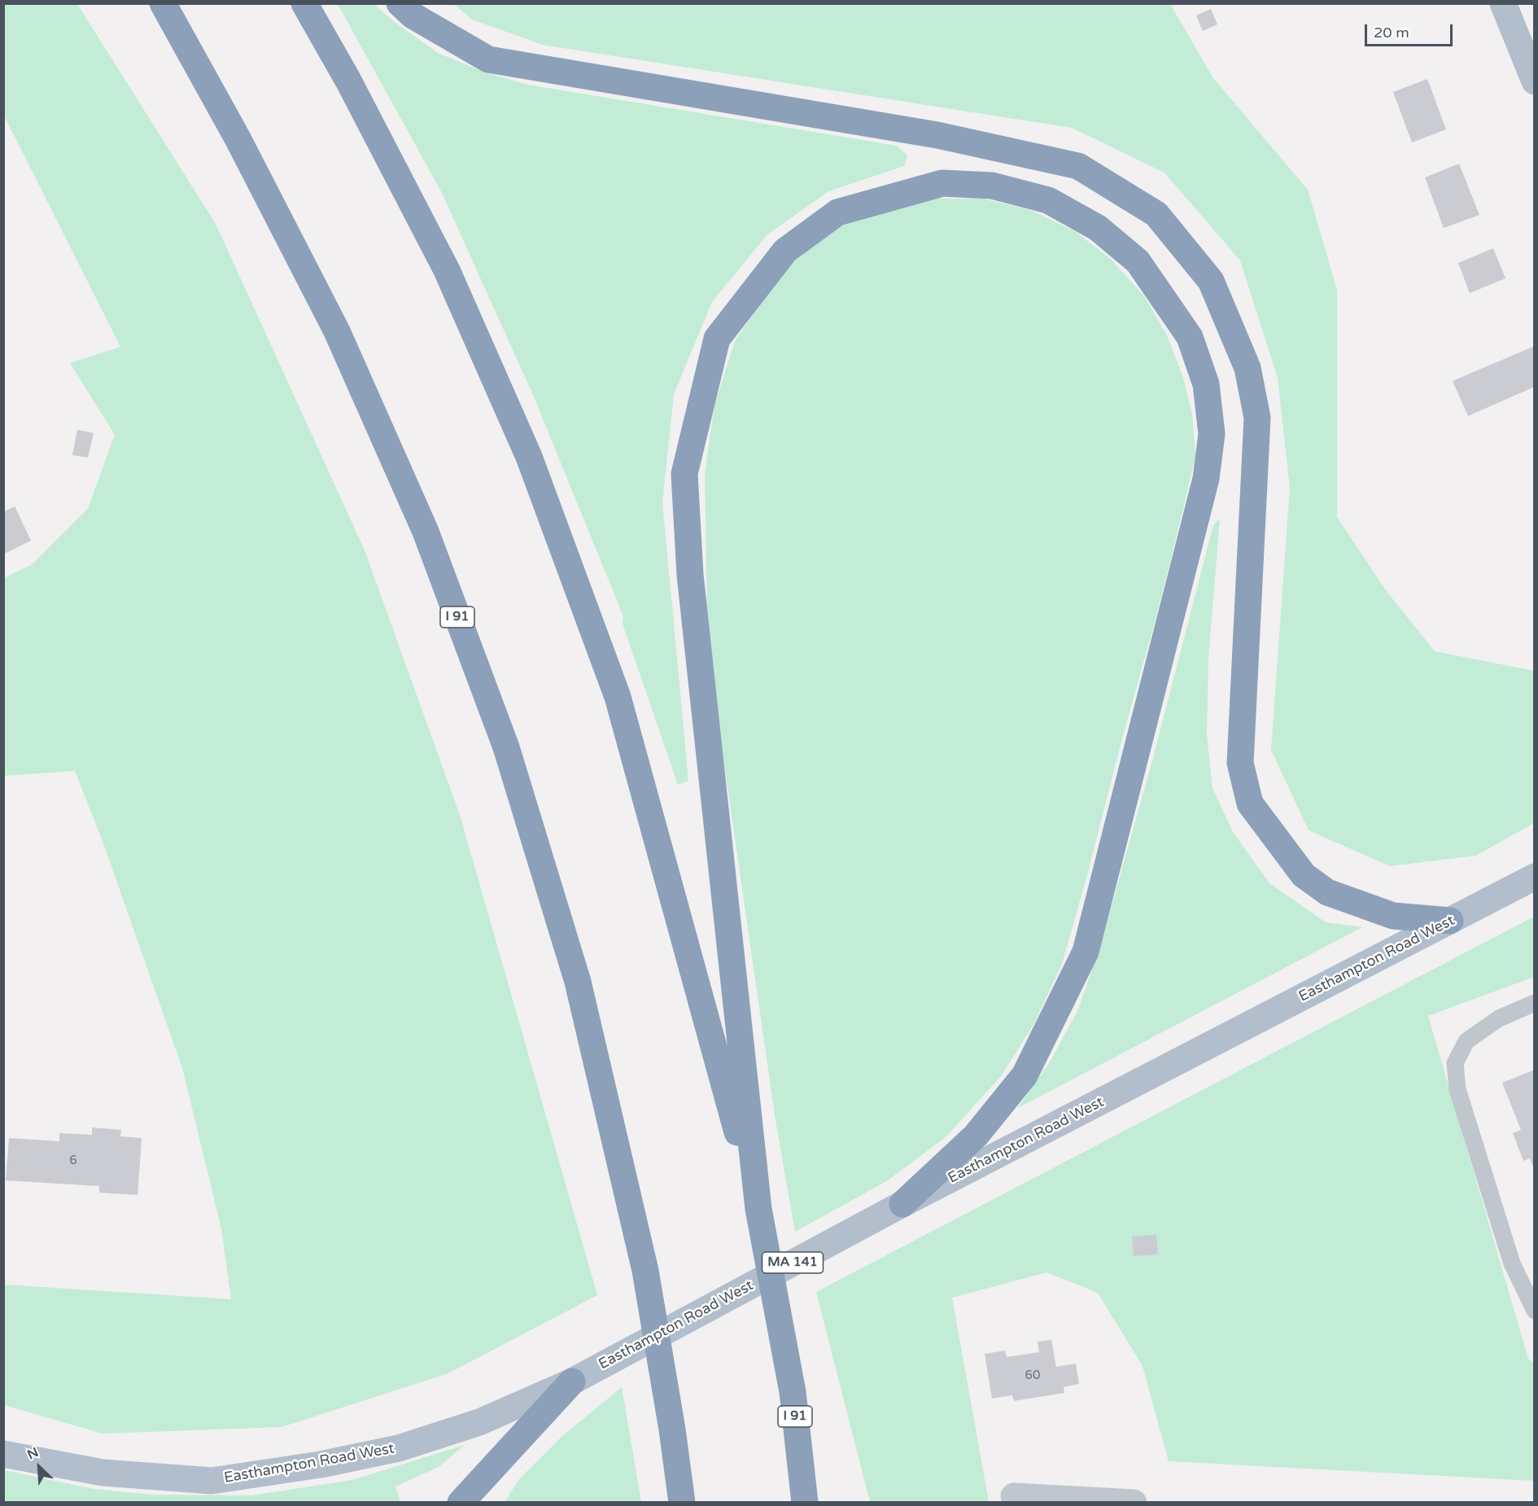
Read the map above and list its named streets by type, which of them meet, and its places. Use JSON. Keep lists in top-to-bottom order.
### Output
{
  "streets": {
    "highway": ["I 91"],
    "main road": ["Easthampton Road West", "MA 141"]
  },
  "house_numbers": ["6", "60"],
  "scale_bar": "20 m",
  "north": "top left"
}
